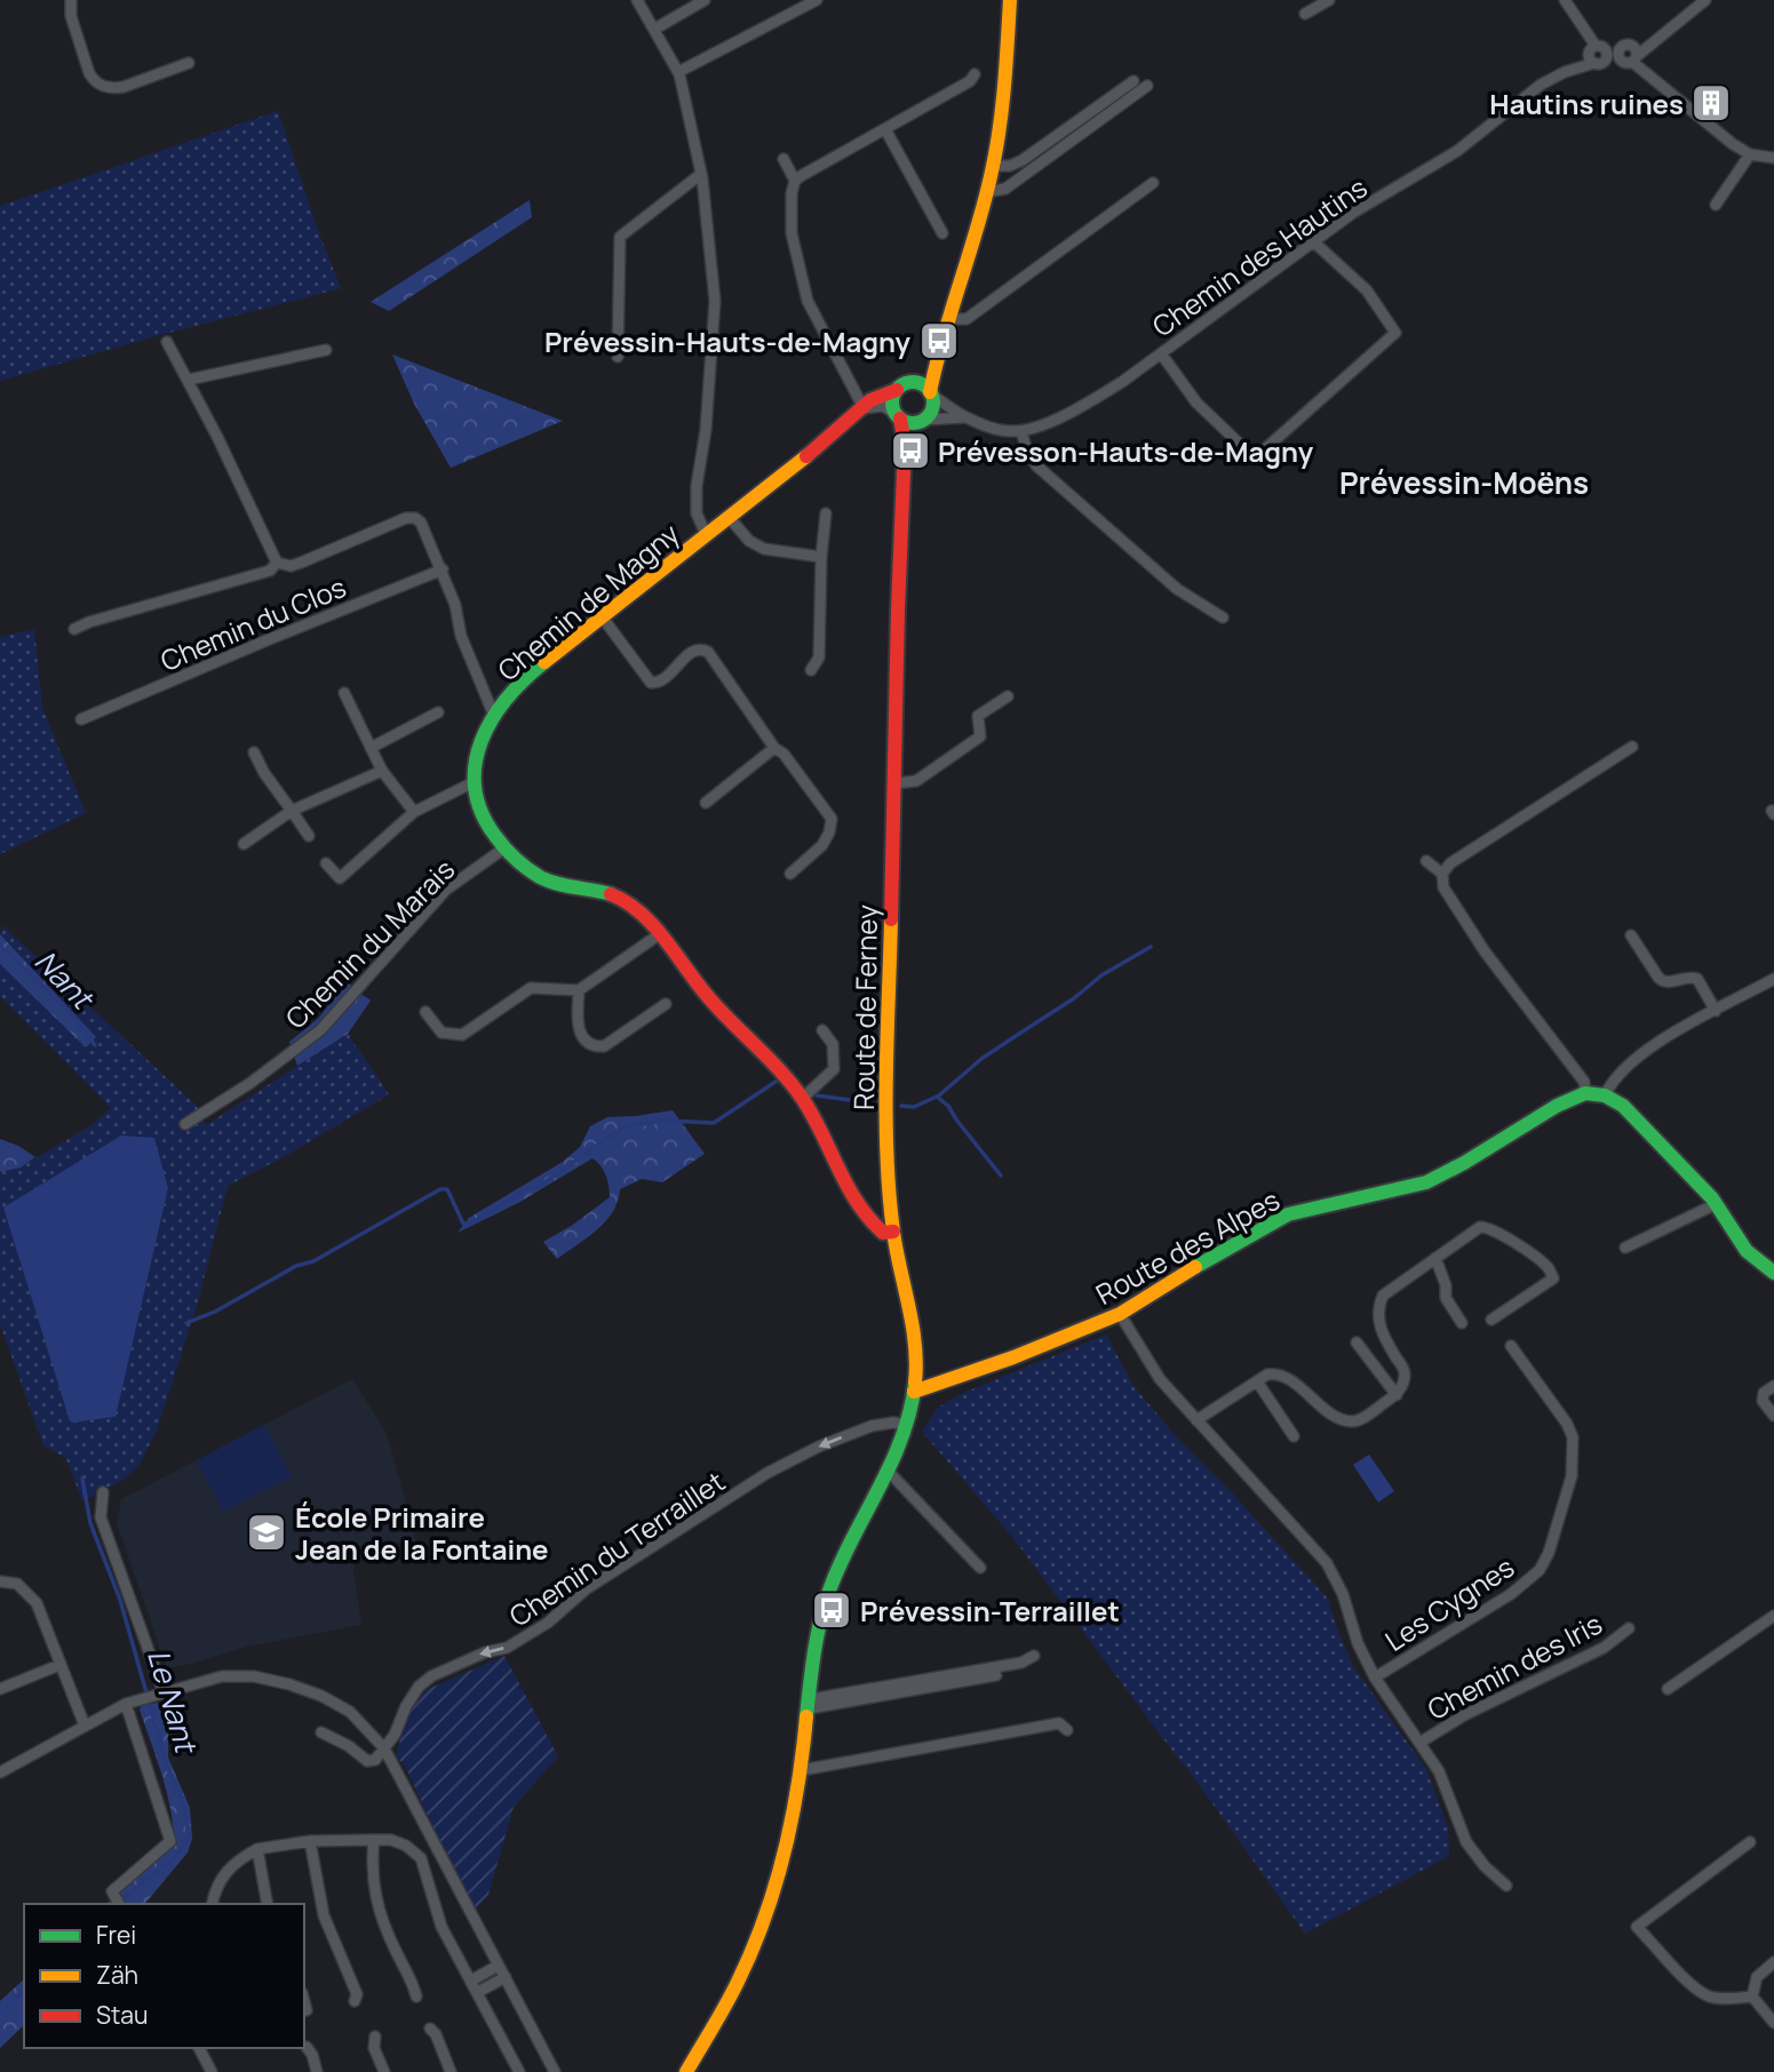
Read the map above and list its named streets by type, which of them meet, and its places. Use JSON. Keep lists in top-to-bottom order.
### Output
{
  "streets": {
    "main road": ["Chemin de Magny", "Route de Ferney", "Route des Alpes"],
    "street": [
      "Chemin des Hautins",
      "Chemin du Clos",
      "Chemin du Marais",
      "Chemin du Terraillet",
      "Les Cygnes",
      "Chemin des Iris"
    ]
  },
  "crossings": [
    ["Chemin de Magny", "Chemin du Clos"],
    ["Chemin de Magny", "Route de Ferney"],
    ["Route de Ferney", "Route des Alpes"],
    ["Route de Ferney", "Chemin du Terraillet"]
  ],
  "one_way": ["Chemin du Terraillet"],
  "districts": ["Prévessin-Moëns"],
  "water": ["Nant", "Le Nant"],
  "places": {
    "building": ["Hautins ruines"],
    "bus stop": ["Prévessin-Hauts-de-Magny", "Prévesson-Hauts-de-Magny", "Prévessin-Terraillet"],
    "school or university": ["École Primaire Jean de la Fontaine"]
  },
  "legend": ["Frei", "Zäh", "Stau"]
}
